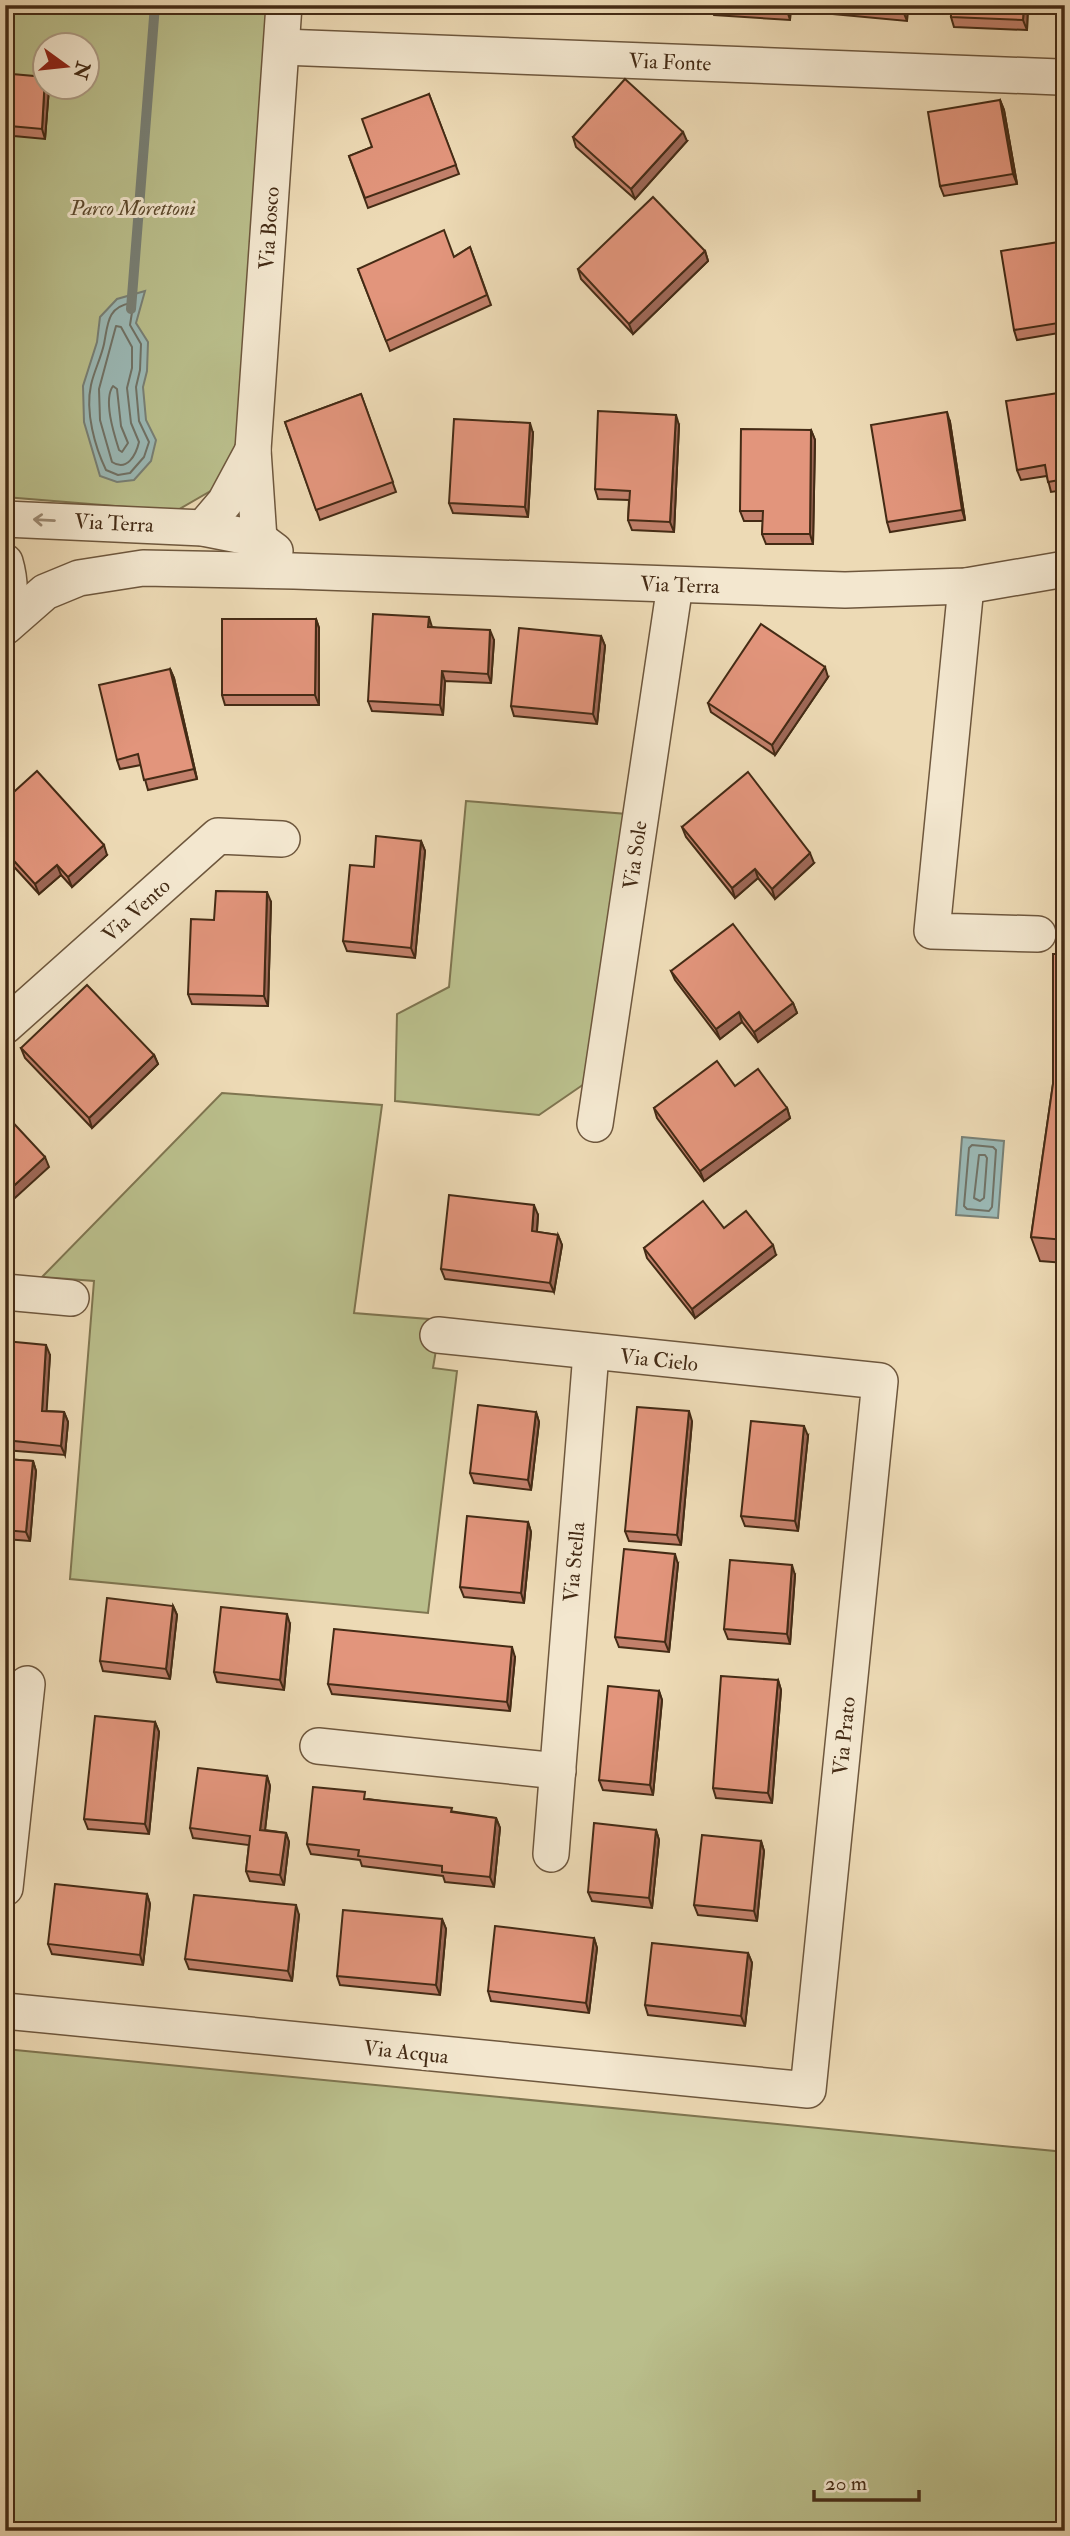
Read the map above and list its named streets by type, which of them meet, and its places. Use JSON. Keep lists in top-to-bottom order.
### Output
{
  "streets": {
    "street": [
      "Via Fonte",
      "Via Bosco",
      "Via Terra",
      "Via Sole",
      "Via Vento",
      "Via Cielo",
      "Via Stella",
      "Via Prato",
      "Via Acqua"
    ]
  },
  "crossings": [
    ["Via Fonte", "Via Bosco"],
    ["Via Bosco", "Via Terra"],
    ["Via Terra", "Via Sole"],
    ["Via Cielo", "Via Stella"],
    ["Via Cielo", "Via Prato"],
    ["Via Prato", "Via Acqua"]
  ],
  "parks": ["Parco Morettoni"],
  "scale_bar": "20 m",
  "north": "right"
}
